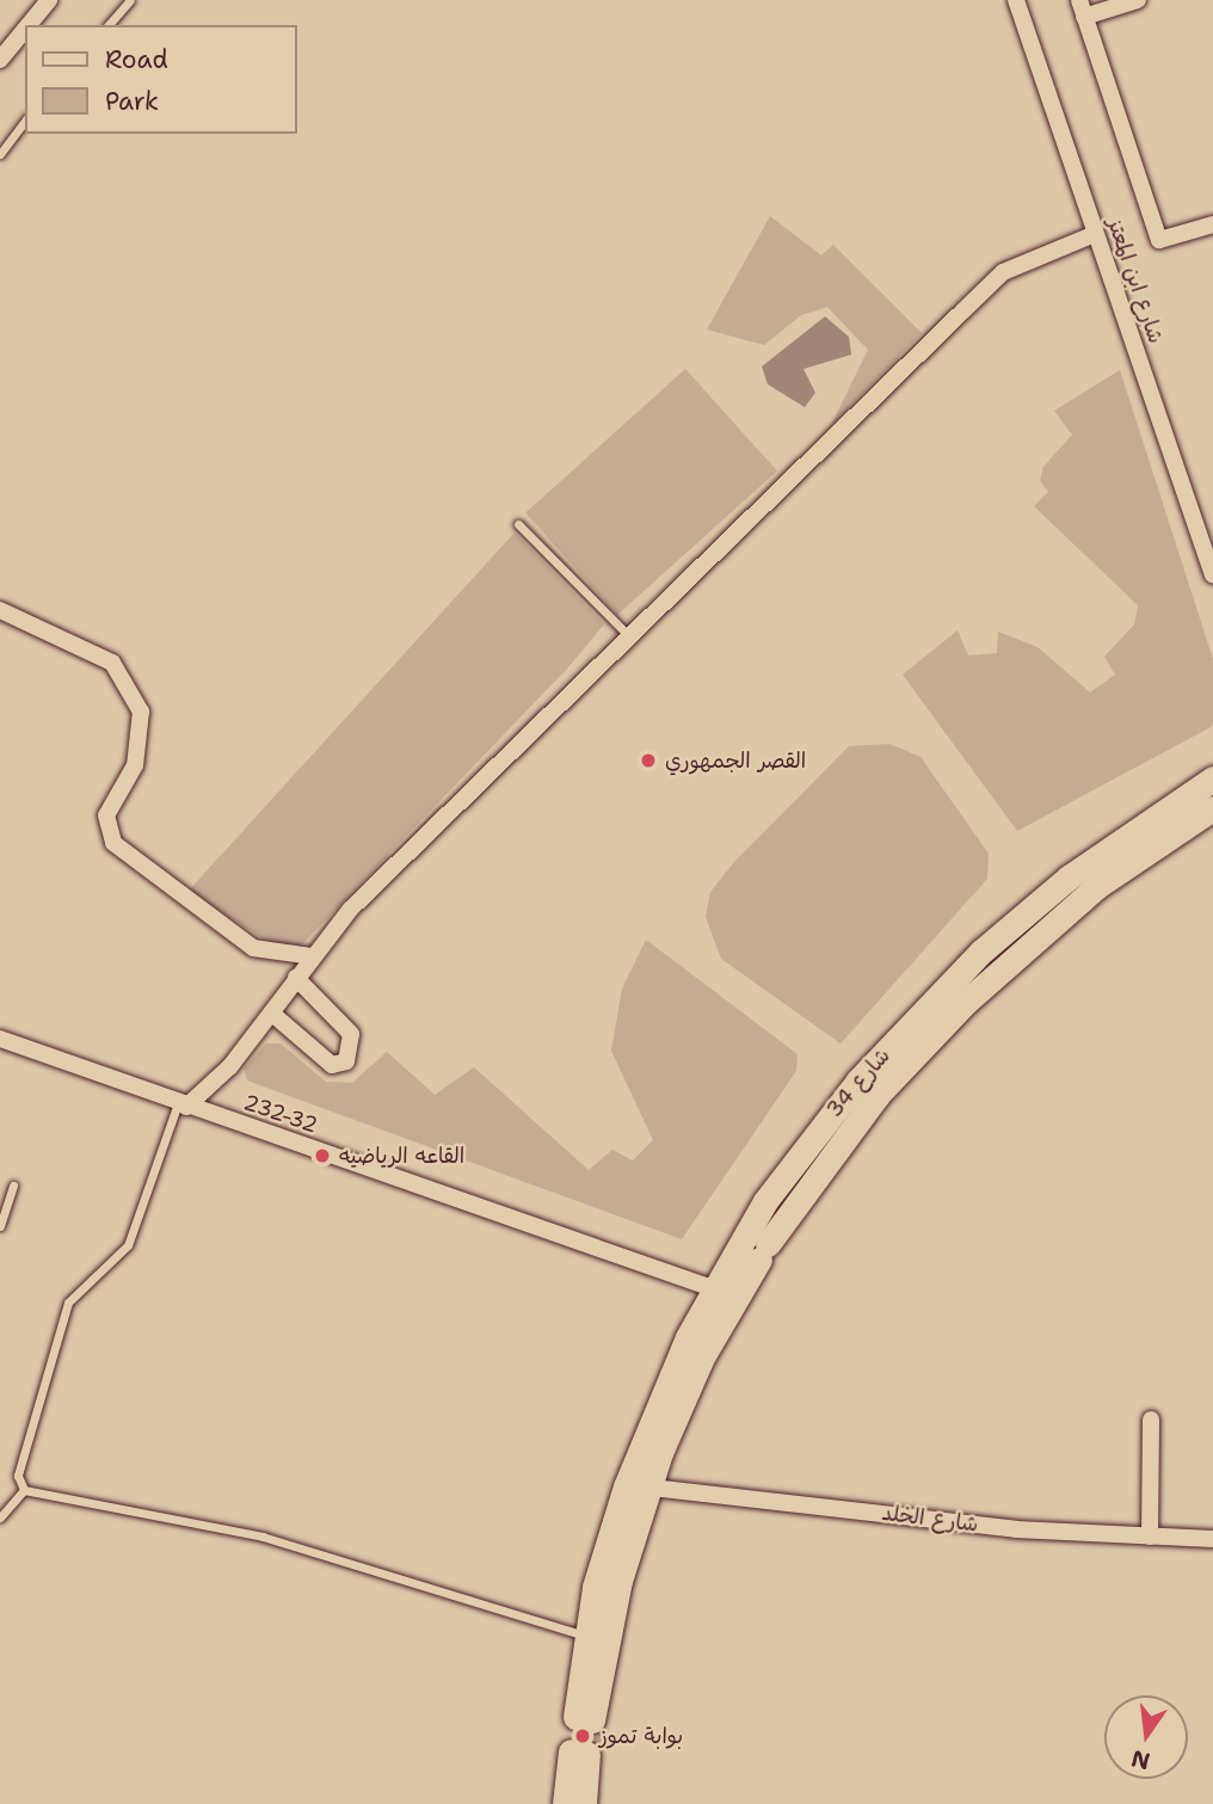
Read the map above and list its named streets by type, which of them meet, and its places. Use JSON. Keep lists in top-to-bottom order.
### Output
{
  "streets": {
    "main road": ["شارع 34"],
    "street": ["شارع ابن المعتز", "232-32", "شارع الخلد"]
  },
  "crossings": [
    ["شارع 34", "232-32"],
    ["شارع 34", "شارع الخلد"]
  ],
  "places": ["القصر الجمهوري", "القاعه الرياضيه", "بوابة تموز"],
  "legend": ["Road", "Park"],
  "north": "bottom"
}
